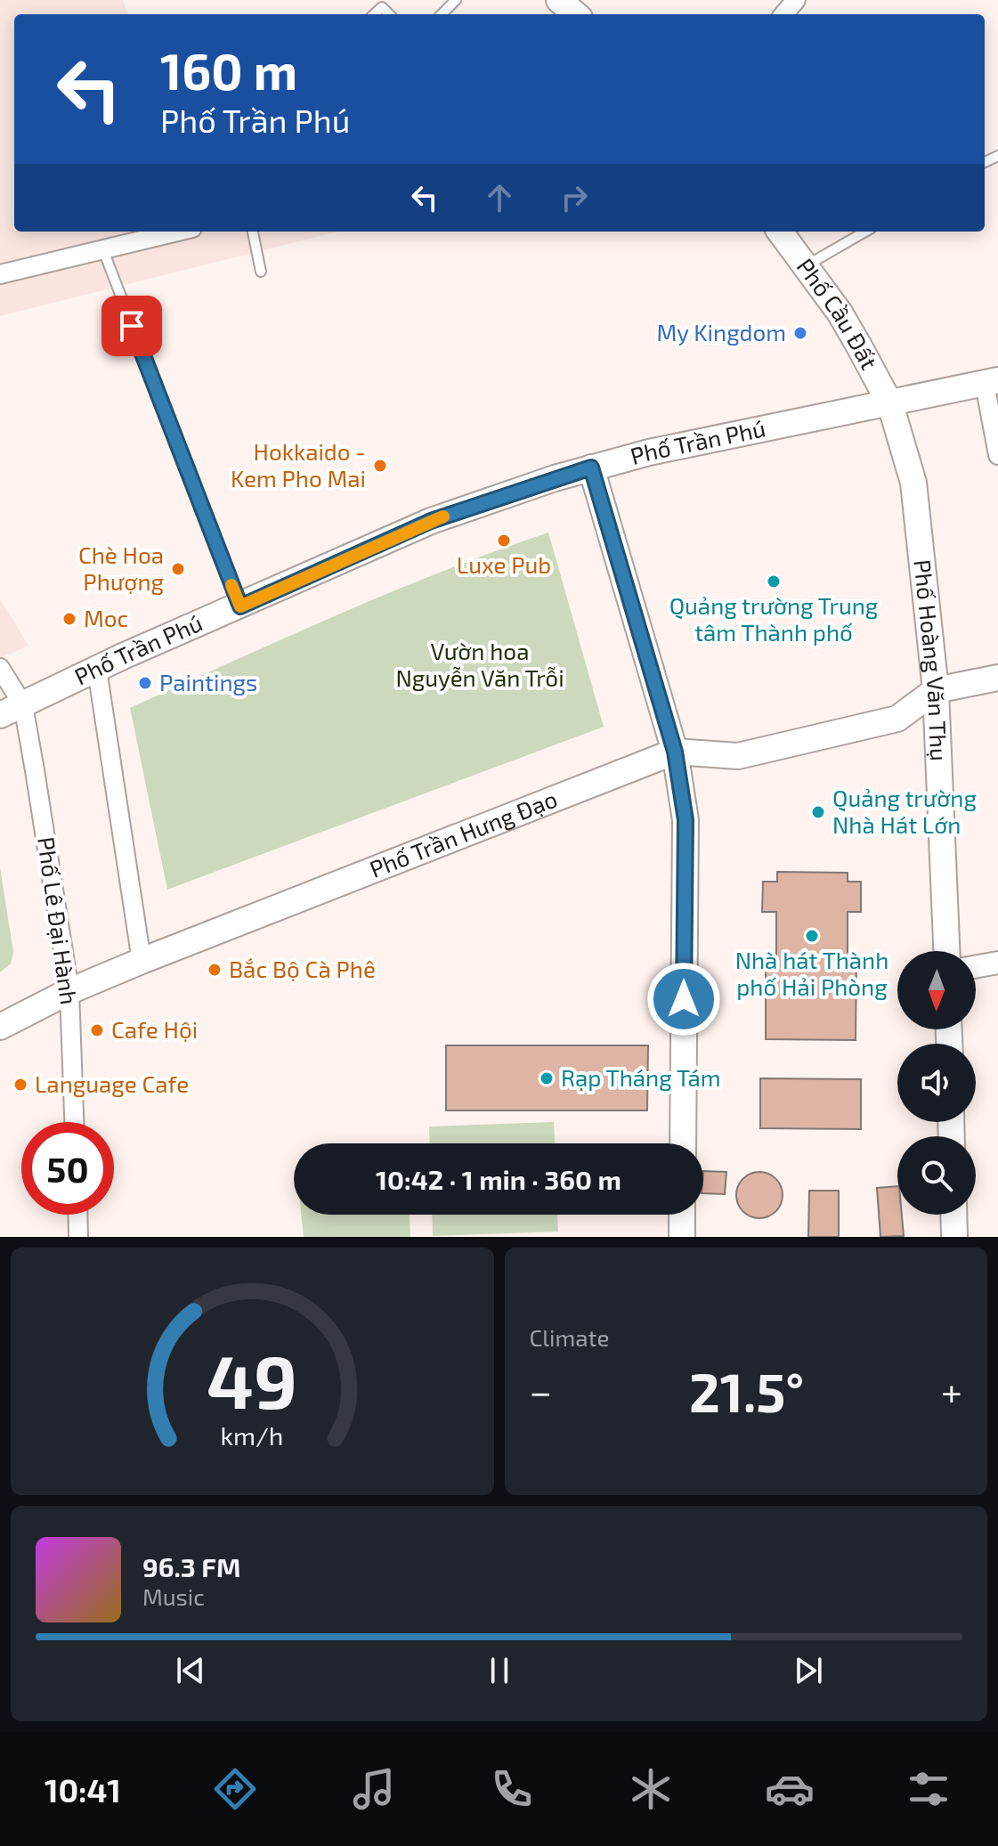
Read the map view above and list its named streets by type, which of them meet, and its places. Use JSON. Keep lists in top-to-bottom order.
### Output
{
  "streets": {
    "main road": [
      "Phố Cầu Đất",
      "Phố Trần Phú",
      "Phố Hoàng Văn Thụ",
      "Phố Trần Hưng Đạo"
    ],
    "street": ["Phố Lê Đại Hành"]
  },
  "crossings": [
    ["Phố Cầu Đất", "Phố Trần Phú"],
    ["Phố Cầu Đất", "Phố Hoàng Văn Thụ"],
    ["Phố Trần Phú", "Phố Hoàng Văn Thụ"],
    ["Phố Trần Phú", "Phố Lê Đại Hành"],
    ["Phố Hoàng Văn Thụ", "Phố Trần Hưng Đạo"],
    ["Phố Trần Hưng Đạo", "Phố Lê Đại Hành"]
  ],
  "parks": ["Vườn hoa Nguyễn Văn Trỗi"],
  "places": [
    "My Kingdom",
    "Hokkaido - Kem Pho Mai",
    "Luxe Pub",
    "Chè Hoa Phượng",
    "Quảng trường Trung tâm Thành phố",
    "Moc",
    "Paintings",
    "Quảng trường Nhà Hát Lớn",
    "Nhà hát Thành phố Hải Phòng",
    "Bắc Bộ Cà Phê",
    "Cafe Hội",
    "Rạp Tháng Tám",
    "Language Cafe"
  ],
  "north": "bottom",
  "page": {
    "turn": ["160 m", "Phố Trần Phú"],
    "limit": "50",
    "trip": "10:42 · 1 min · 360 m",
    "tile": "Climate",
    "heat": ["−", "21.5°", "+"],
    "song": ["96.3 FM", "Music"],
    "tabs": "10:41",
    "gauge": ["49", "km/h"]
  }
}
